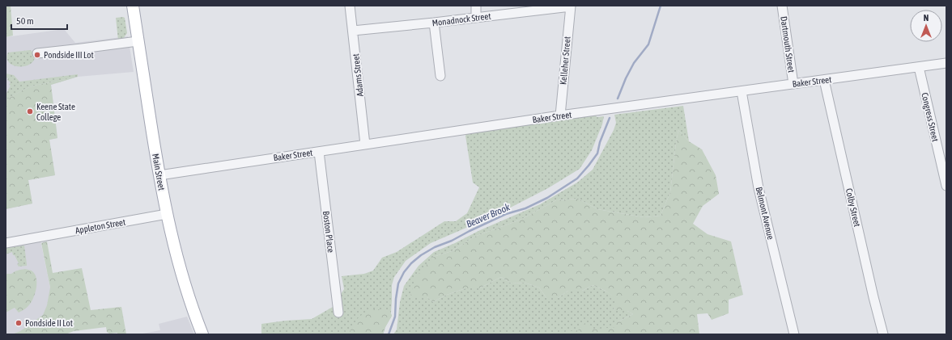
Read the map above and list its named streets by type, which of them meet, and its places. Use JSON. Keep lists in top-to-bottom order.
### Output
{
  "streets": {
    "main road": ["Main Street"],
    "street": [
      "Monadnock Street",
      "Dartmouth Street",
      "Kelleher Street",
      "Adams Street",
      "Baker Street",
      "Congress Street",
      "Colby Street",
      "Belmont Avenue",
      "Appleton Street",
      "Boston Place"
    ]
  },
  "crossings": [
    ["Monadnock Street", "Kelleher Street"],
    ["Monadnock Street", "Adams Street"],
    ["Dartmouth Street", "Baker Street"],
    ["Kelleher Street", "Baker Street"],
    ["Adams Street", "Baker Street"],
    ["Baker Street", "Congress Street"],
    ["Baker Street", "Main Street"],
    ["Baker Street", "Colby Street"],
    ["Baker Street", "Belmont Avenue"],
    ["Baker Street", "Boston Place"],
    ["Main Street", "Appleton Street"]
  ],
  "water": ["Beaver Brook"],
  "places": ["Pondside III Lot", "Keene State College", "Pondside II Lot"],
  "scale_bar": "50 m",
  "north": "top"
}
